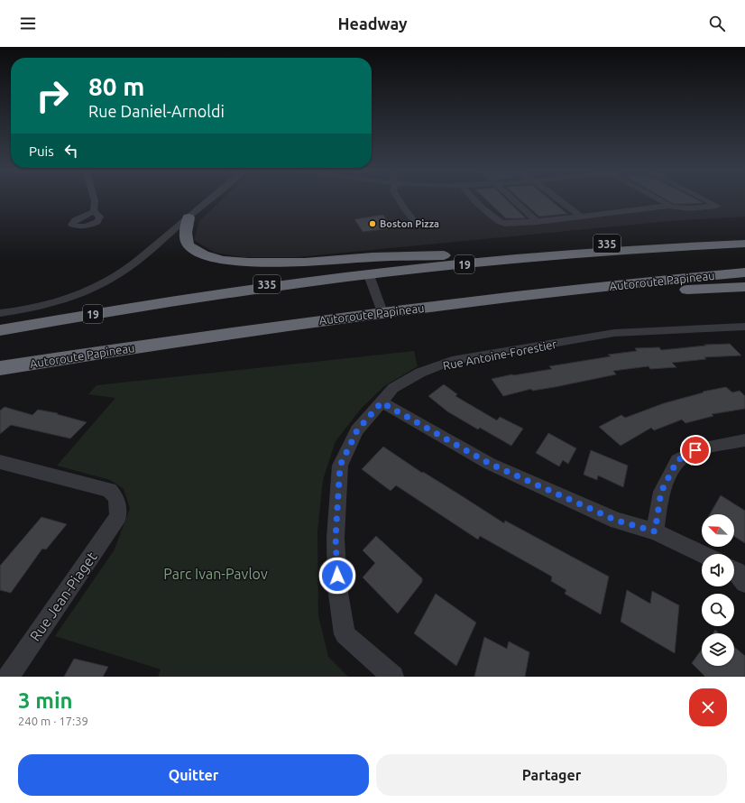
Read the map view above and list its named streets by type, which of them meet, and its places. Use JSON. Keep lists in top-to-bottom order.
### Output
{
  "streets": {
    "highway": ["335", "19", "Autoroute Papineau"],
    "street": ["Rue Antoine-Forestier", "Rue Jean-Piaget"]
  },
  "crossings": [
    ["335", "19"]
  ],
  "parks": ["Parc Ivan-Pavlov"],
  "places": ["Boston Pizza"],
  "north": "top left",
  "page": {
    "header": "Headway",
    "turn": ["80 m", "Rue Daniel-Arnoldi"],
    "then": "Puis",
    "heading": ["3 min", "240 m · 17:39"],
    "buttons": ["Quitter", "Partager"]
  }
}
